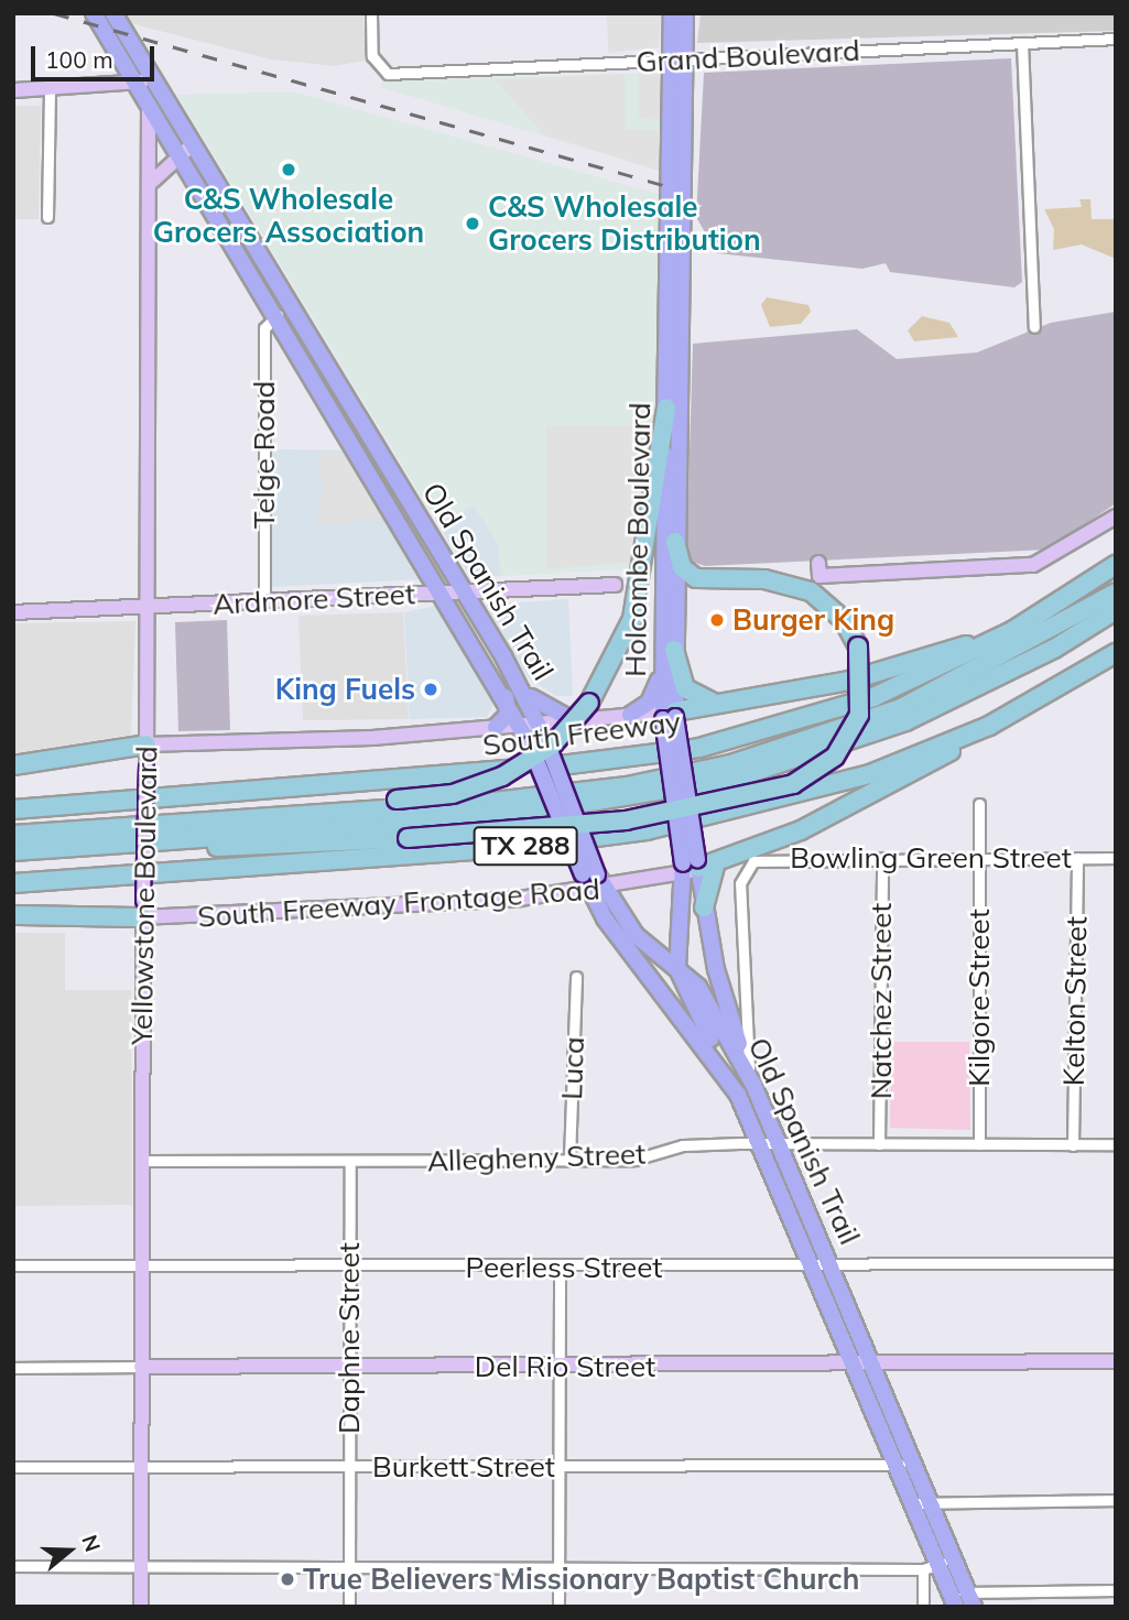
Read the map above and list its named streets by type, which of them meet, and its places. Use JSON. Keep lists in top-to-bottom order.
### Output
{
  "streets": {
    "highway": ["South Freeway", "TX 288"],
    "main road": ["Holcombe Boulevard", "Old Spanish Trail"],
    "street": [
      "Grand Boulevard",
      "Telge Road",
      "Ardmore Street",
      "Bowling Green Street",
      "Yellowstone Boulevard",
      "South Freeway Frontage Road",
      "Kilgore Street",
      "Natchez Street",
      "Kelton Street",
      "Luca",
      "Allegheny Street",
      "Peerless Street",
      "Daphne Street",
      "Del Rio Street",
      "Burkett Street"
    ]
  },
  "crossings": [
    ["Grand Boulevard", "Holcombe Boulevard"],
    ["Telge Road", "Old Spanish Trail"],
    ["Telge Road", "Ardmore Street"],
    ["Holcombe Boulevard", "Old Spanish Trail"],
    ["Holcombe Boulevard", "South Freeway Frontage Road"],
    ["Old Spanish Trail", "Ardmore Street"],
    ["Old Spanish Trail", "Yellowstone Boulevard"],
    ["Old Spanish Trail", "South Freeway Frontage Road"],
    ["Old Spanish Trail", "Allegheny Street"],
    ["Old Spanish Trail", "Peerless Street"],
    ["Old Spanish Trail", "Del Rio Street"],
    ["Old Spanish Trail", "Burkett Street"],
    ["Ardmore Street", "Yellowstone Boulevard"],
    ["Bowling Green Street", "Kilgore Street"],
    ["Bowling Green Street", "Natchez Street"],
    ["Bowling Green Street", "Kelton Street"],
    ["Yellowstone Boulevard", "South Freeway Frontage Road"],
    ["Yellowstone Boulevard", "Allegheny Street"],
    ["Yellowstone Boulevard", "Peerless Street"],
    ["Yellowstone Boulevard", "Del Rio Street"],
    ["Yellowstone Boulevard", "Burkett Street"],
    ["Kilgore Street", "Allegheny Street"],
    ["Natchez Street", "Allegheny Street"],
    ["Kelton Street", "Allegheny Street"],
    ["Luca", "Allegheny Street"],
    ["Allegheny Street", "Daphne Street"],
    ["Peerless Street", "Daphne Street"],
    ["Daphne Street", "Del Rio Street"],
    ["Daphne Street", "Burkett Street"]
  ],
  "places": [
    "C&S Wholesale Grocers Association",
    "C&S Wholesale Grocers Distribution",
    "Burger King",
    "King Fuels",
    "True Believers Missionary Baptist Church"
  ],
  "scale_bar": "100 m",
  "north": "right"
}
